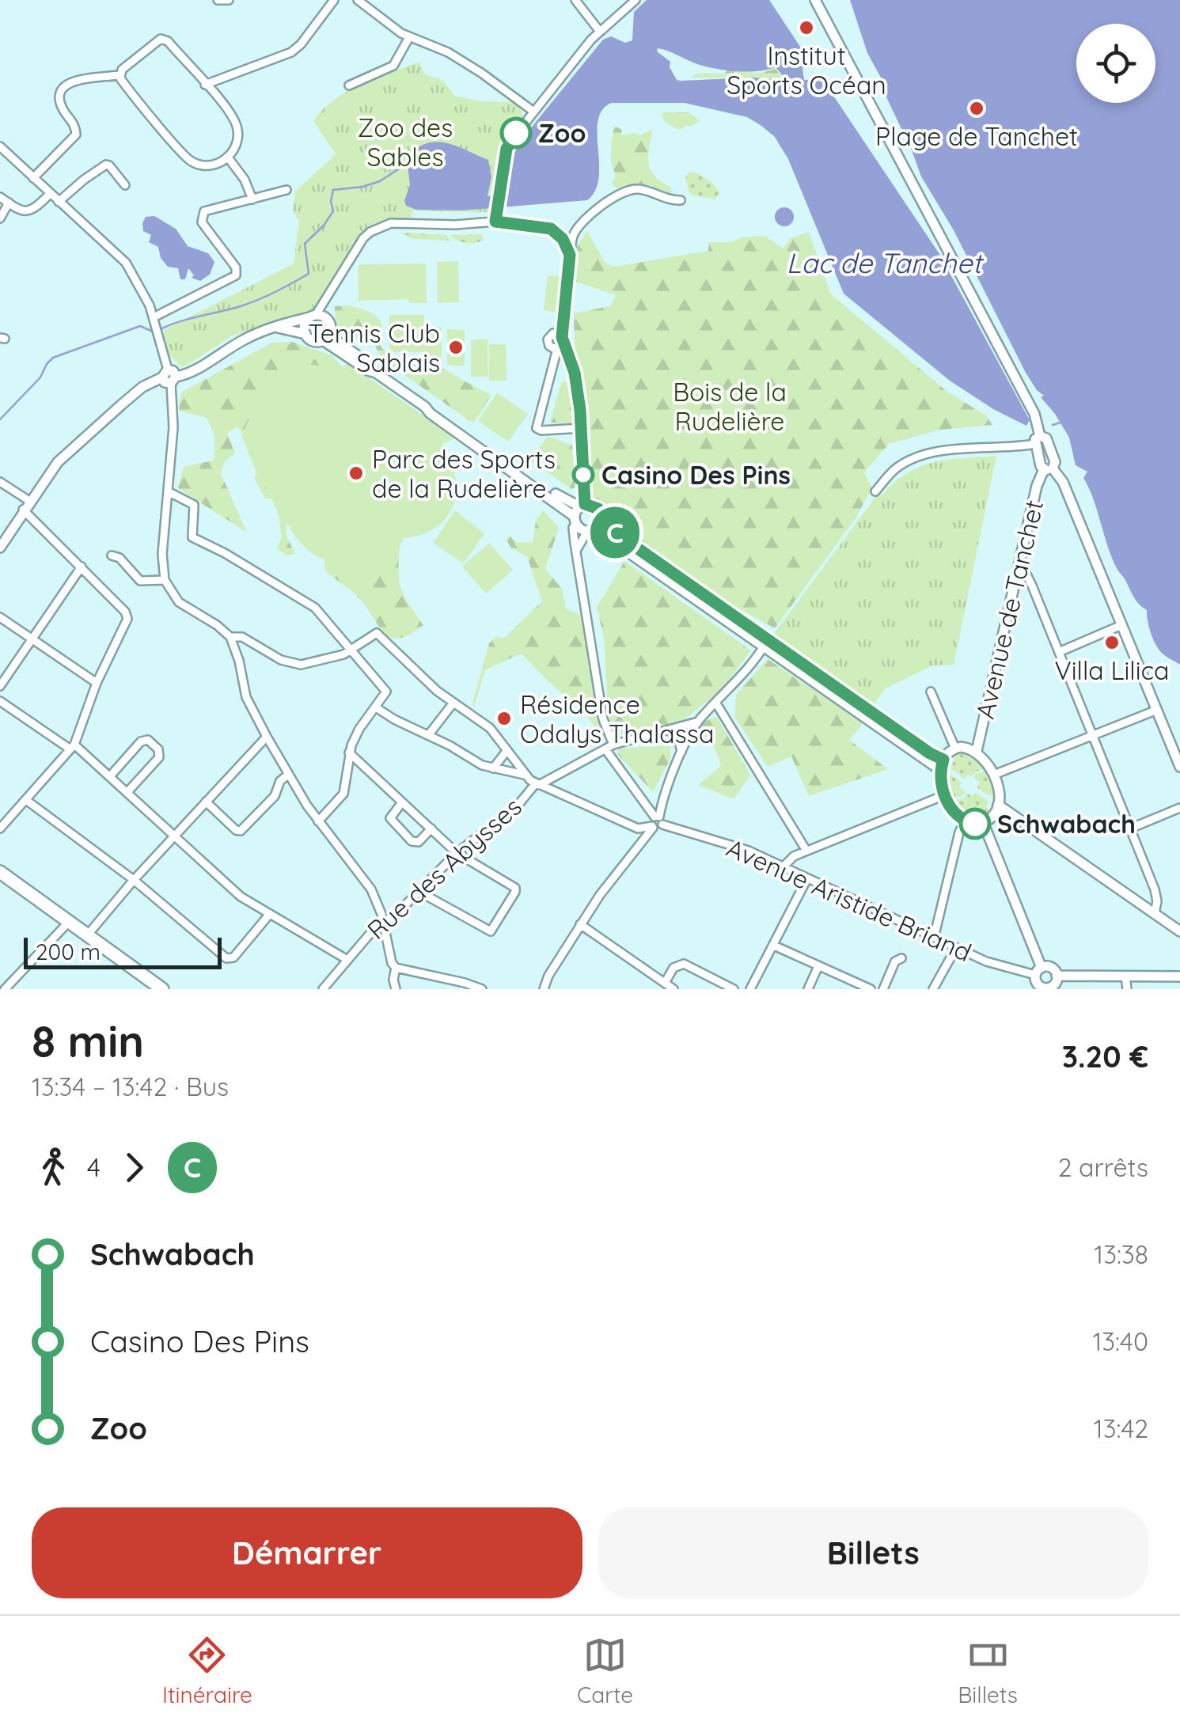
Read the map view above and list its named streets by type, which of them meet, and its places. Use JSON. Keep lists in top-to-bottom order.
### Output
{
  "streets": {
    "street": ["Avenue de Tanchet", "Rue des Abysses", "Avenue Aristide Briand"]
  },
  "water": ["Lac de Tanchet"],
  "parks": ["Zoo des Sables", "Bois de la Rudelière"],
  "places": [
    "Institut Sports Océan",
    "Plage de Tanchet",
    "Zoo",
    "Tennis Club Sablais",
    "Parc des Sports de la Rudelière",
    "Casino Des Pins",
    "Villa Lilica",
    "Résidence Odalys Thalassa",
    "Schwabach"
  ],
  "lines": ["bus line C"],
  "scale_bar": "200 m",
  "page": {
    "on_map": "C",
    "scale": "200 m",
    "heading": ["8 min", "13:34 – 13:42 · Bus", "3.20 €"],
    "legs": ["4", "C", "2 arrêts"],
    "list": [
      {
        "name": "Schwabach",
        "value": "13:38"
      },
      {
        "name": "Casino Des Pins",
        "value": "13:40"
      },
      {
        "name": "Zoo",
        "value": "13:42"
      }
    ],
    "buttons": ["Démarrer", "Billets"],
    "tabs": ["Itinéraire", "Carte", "Billets"]
  }
}
